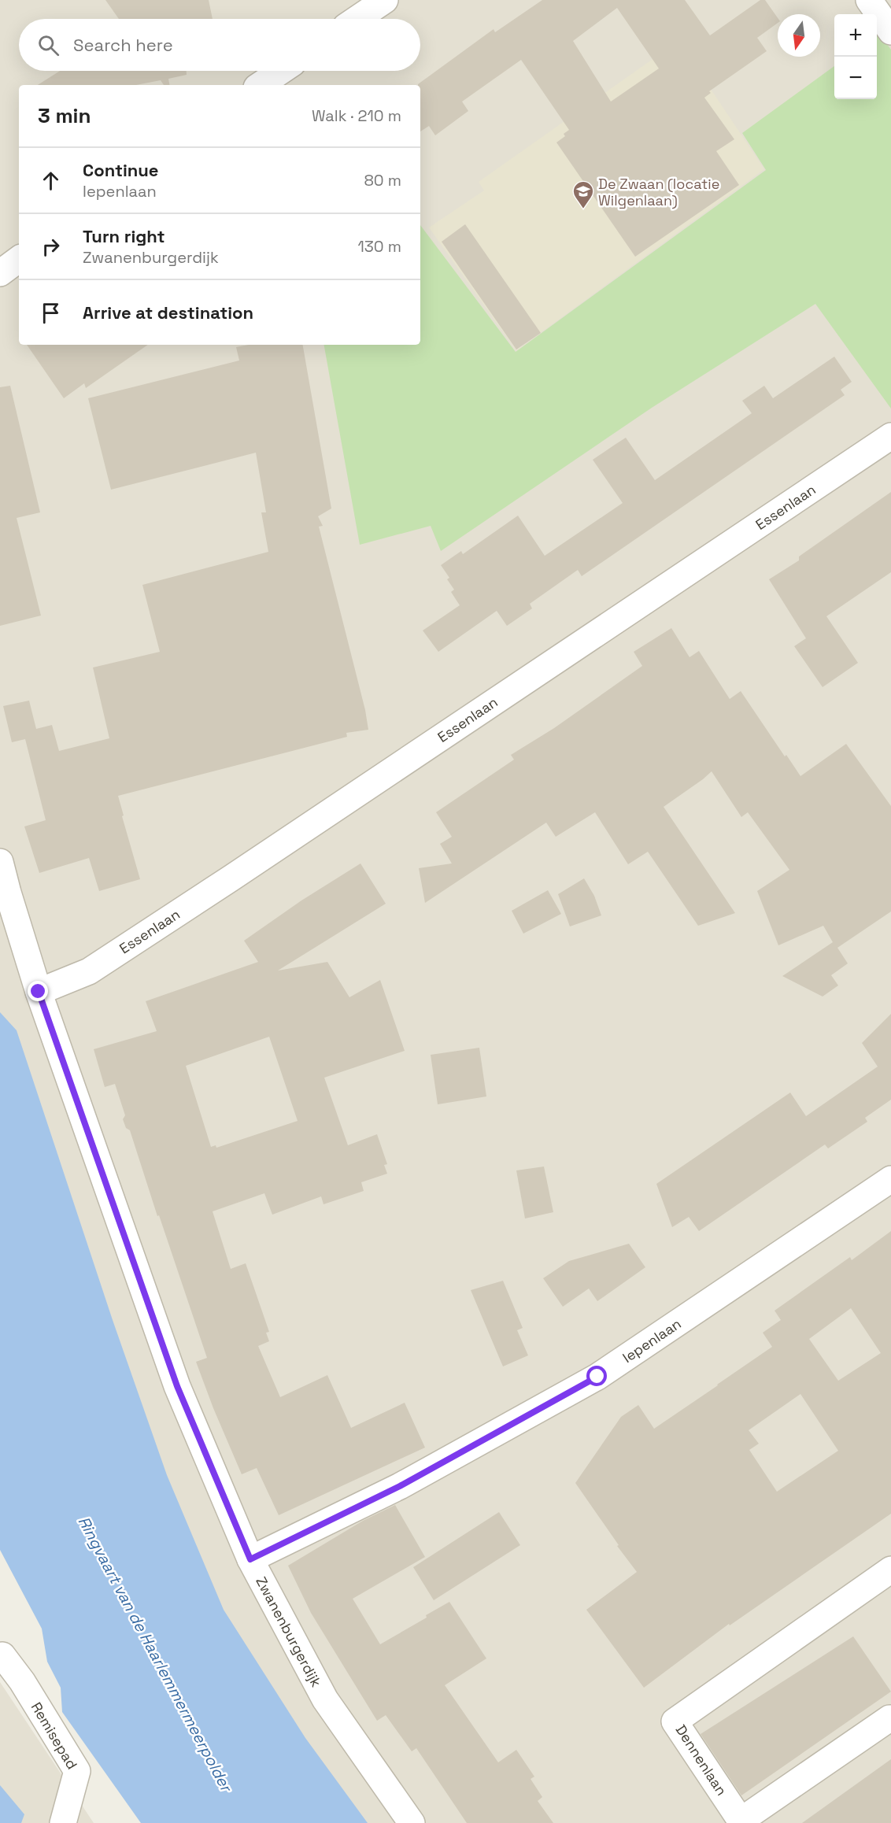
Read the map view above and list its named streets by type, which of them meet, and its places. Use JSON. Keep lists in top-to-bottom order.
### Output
{
  "streets": {
    "street": [
      "Essenlaan",
      "Iepenlaan",
      "Zwanenburgerdijk",
      "Remisepad",
      "Dennenlaan"
    ]
  },
  "crossings": [
    ["Essenlaan", "Zwanenburgerdijk"],
    ["Iepenlaan", "Zwanenburgerdijk"]
  ],
  "water": ["Ringvaart van de Haarlemmermeerpolder"],
  "places": {
    "school or university": ["De Zwaan (locatie Wilgenlaan)"]
  },
  "north": "bottom",
  "page": {
    "map_buttons": ["+", "−"],
    "search": "Search here",
    "heading": ["3 min", "Walk · 210 m"],
    "list": [
      ["Continue", "Iepenlaan", "80 m"],
      ["Turn right", "Zwanenburgerdijk", "130 m"],
      "Arrive at destination"
    ]
  }
}
